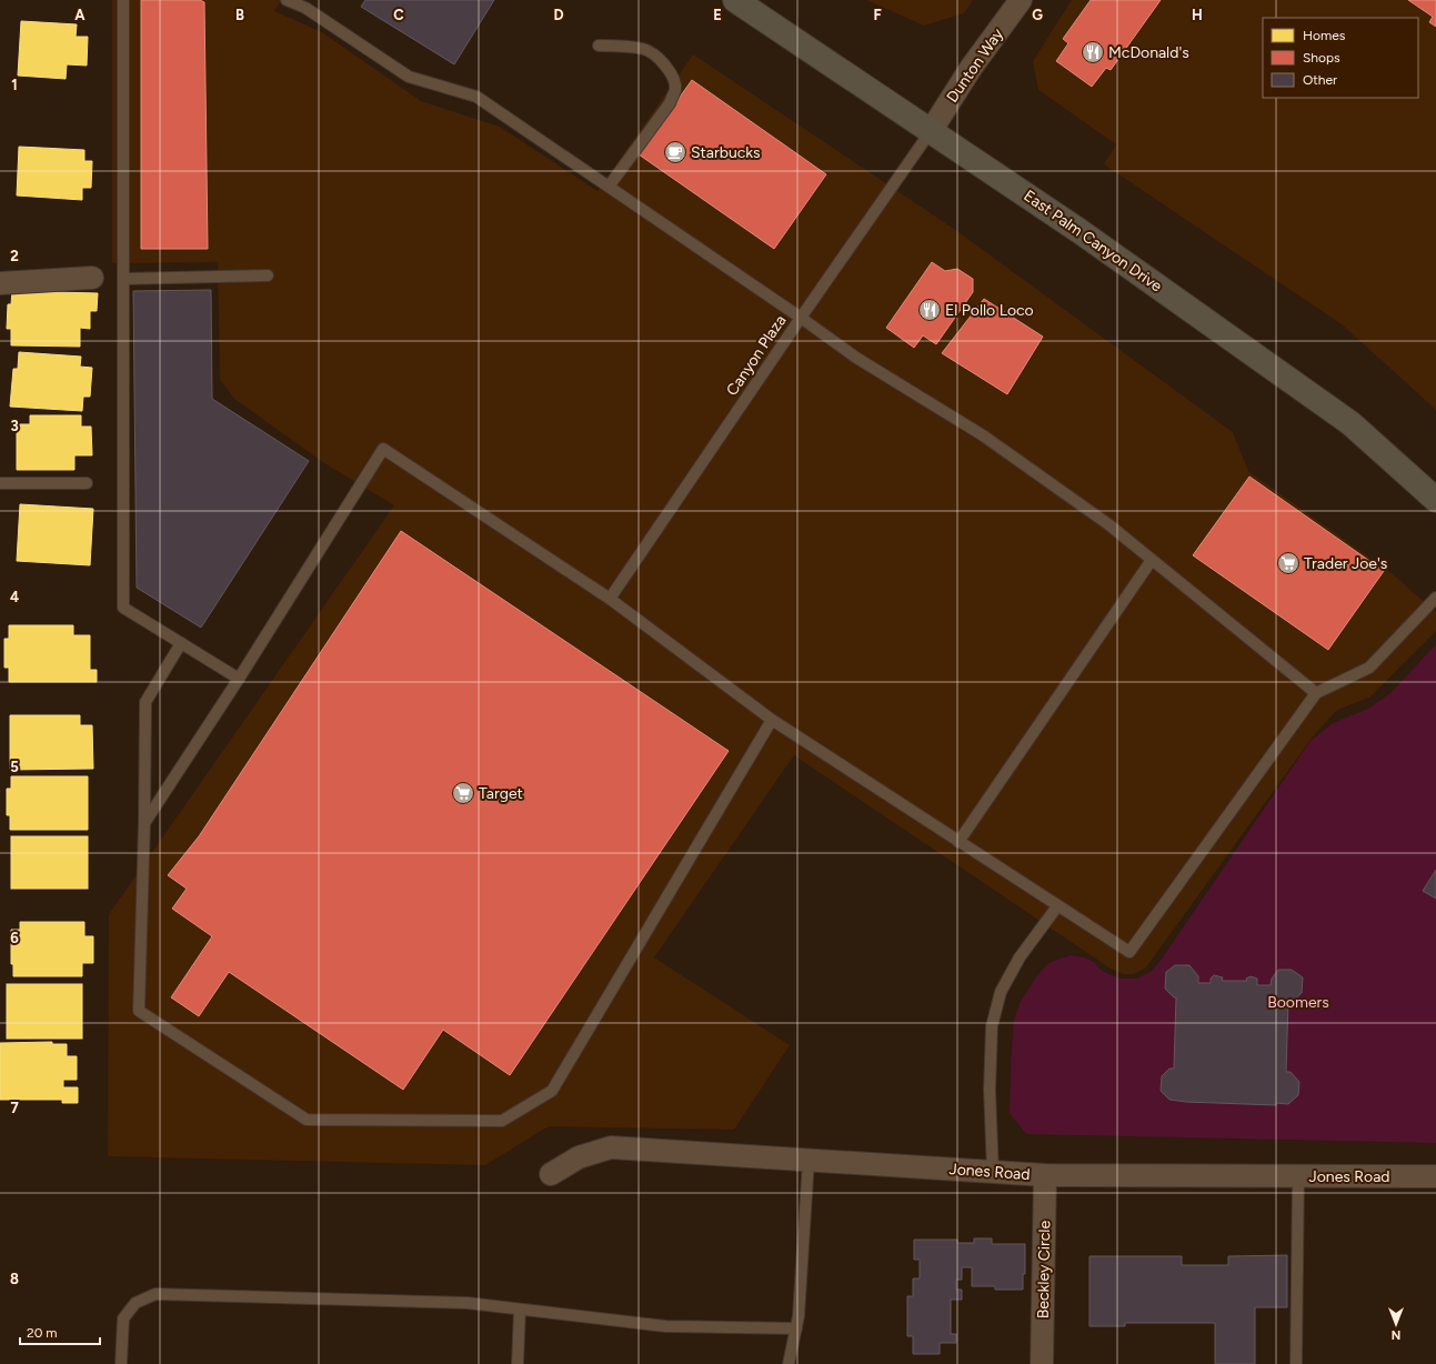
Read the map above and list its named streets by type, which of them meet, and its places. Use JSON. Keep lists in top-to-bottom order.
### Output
{
  "streets": {
    "main road": ["East Palm Canyon Drive"],
    "street": ["Dunton Way", "Jones Road", "Beckley Circle"],
    "lane": ["Canyon Plaza"]
  },
  "crossings": [
    ["Dunton Way", "East Palm Canyon Drive"],
    ["Dunton Way", "Canyon Plaza"],
    ["East Palm Canyon Drive", "Canyon Plaza"],
    ["Jones Road", "Beckley Circle"]
  ],
  "parks": ["Boomers"],
  "places": {
    "restaurant": ["McDonald's", "El Pollo Loco"],
    "cafe": ["Starbucks"],
    "supermarket": ["Trader Joe's", "Target"]
  },
  "legend": ["Homes", "Shops", "Other"],
  "scale_bar": "20 m",
  "north": "bottom",
  "grid": {
    "columns": [
      "A",
      "B",
      "C",
      "D",
      "E",
      "F",
      "G",
      "H"
    ],
    "rows": [
      "1",
      "2",
      "3",
      "4",
      "5",
      "6",
      "7",
      "8"
    ]
  }
}
